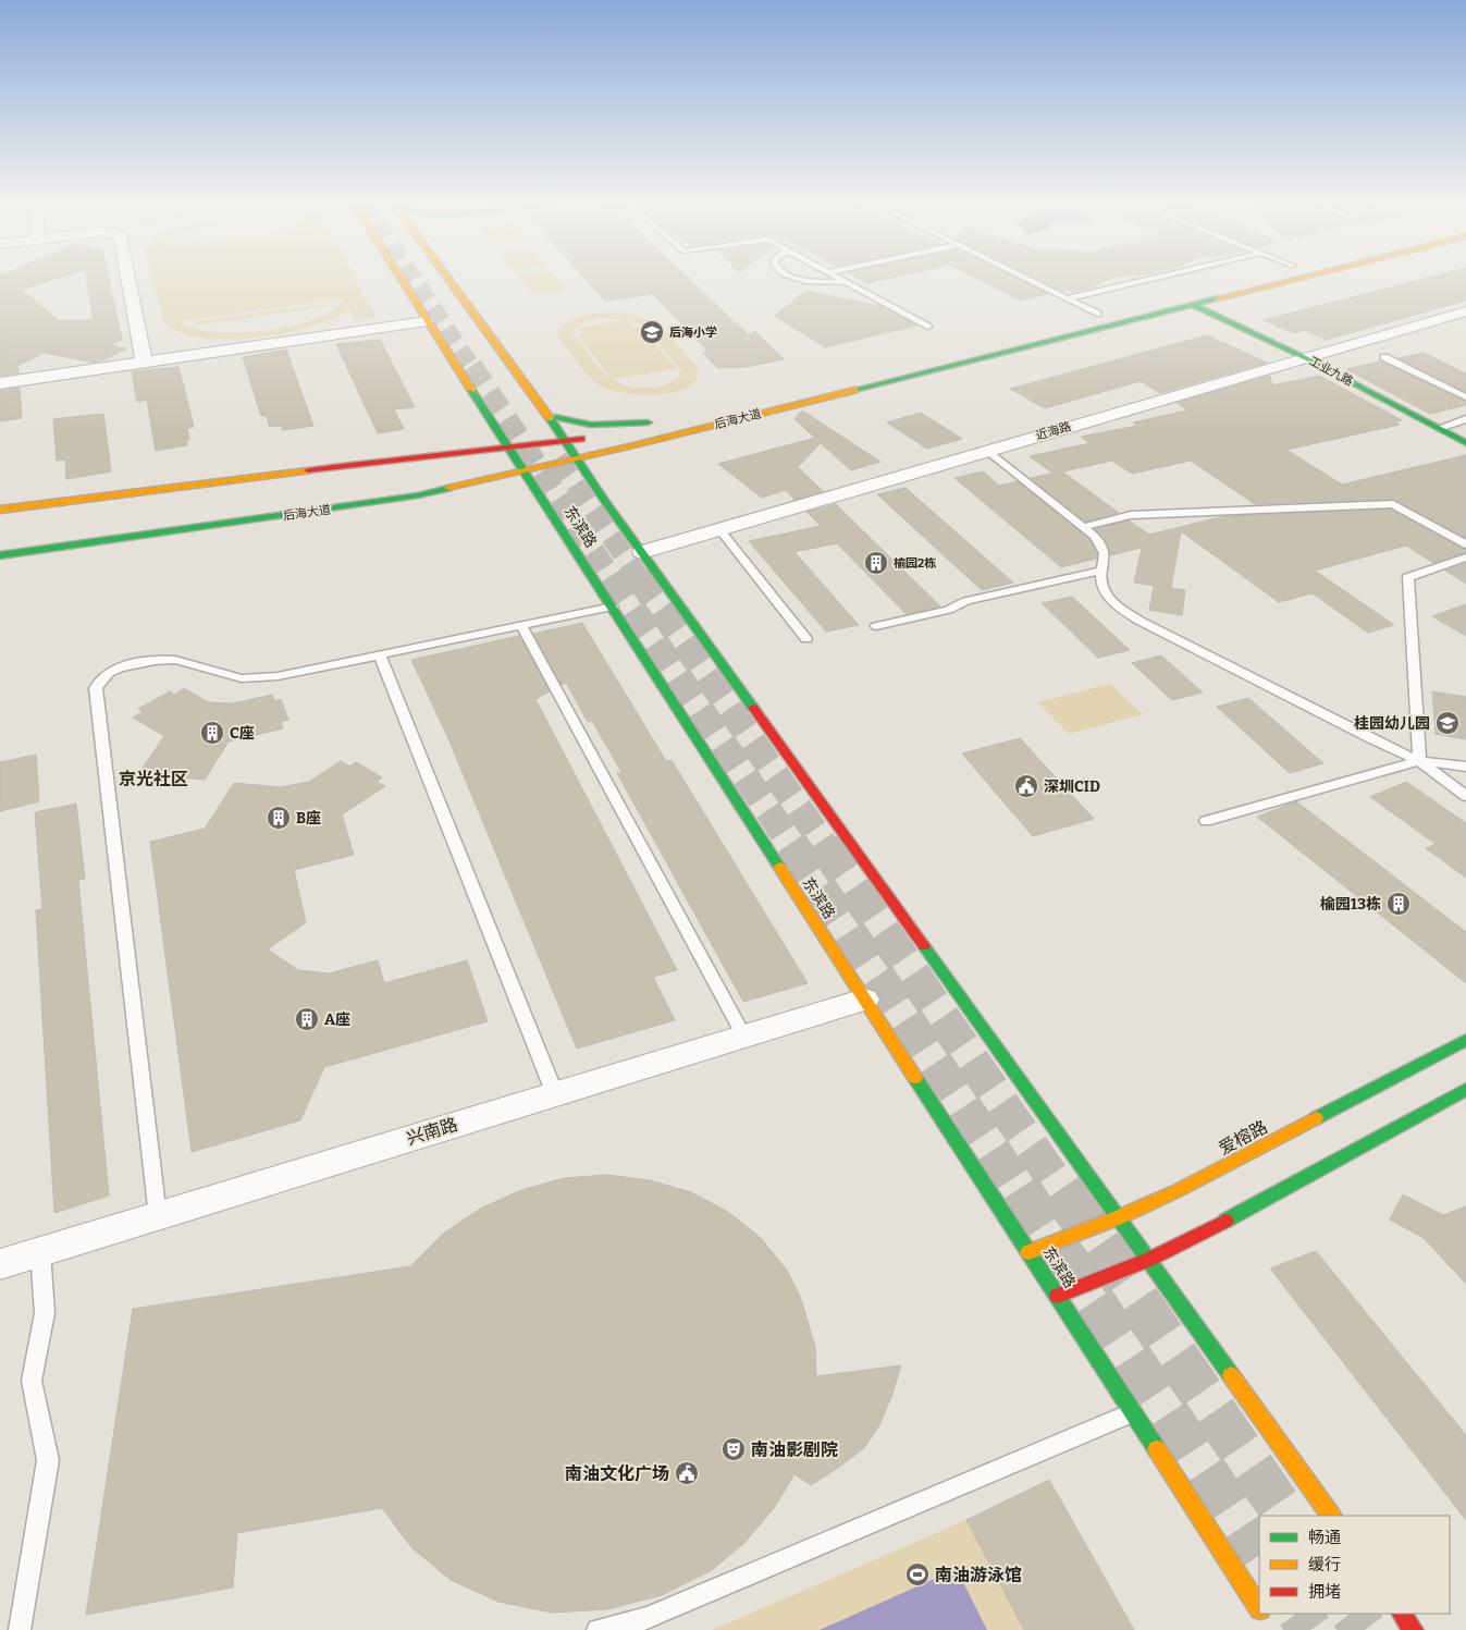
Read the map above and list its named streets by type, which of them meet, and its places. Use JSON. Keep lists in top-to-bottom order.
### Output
{
  "streets": {
    "main road": [
      "工业九路",
      "后海大道",
      "东滨路",
      "爱榕路"
    ],
    "street": ["近海路", "兴南路"]
  },
  "crossings": [
    ["工业九路", "后海大道"],
    ["工业九路", "近海路"],
    ["后海大道", "东滨路"],
    ["东滨路", "兴南路"],
    ["东滨路", "爱榕路"]
  ],
  "districts": ["京光社区"],
  "places": {
    "school or university": ["后海小学", "桂园幼儿园"],
    "building": [
      "榆园2栋",
      "C座",
      "B座",
      "榆园13栋",
      "A座"
    ],
    "public building": ["深圳CID", "南油文化广场"],
    "theatre": ["南油影剧院"],
    "sports": ["南油游泳馆"]
  },
  "legend": ["畅通", "缓行", "拥堵"]
}
